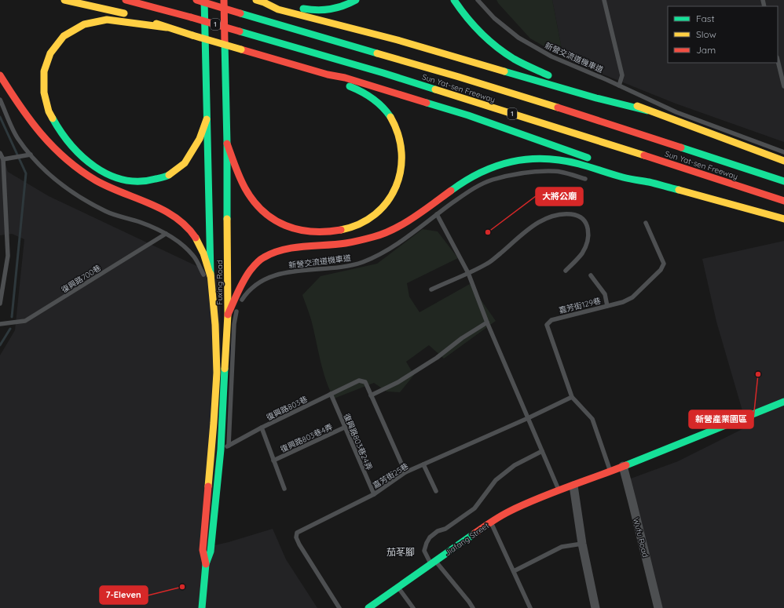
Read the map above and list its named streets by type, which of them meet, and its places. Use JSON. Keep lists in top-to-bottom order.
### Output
{
  "streets": {
    "main road": [
      "1",
      "Sun Yat-sen Freeway",
      "Fuxing Road",
      "Jiafang Street"
    ],
    "street": ["Wufu Road"],
    "lane": [
      "新營交流道機車道",
      "復興路700巷",
      "嘉芳街129巷",
      "復興路803巷",
      "復興路803巷4弄",
      "復興路803巷24弄",
      "嘉芳街25巷"
    ]
  },
  "crossings": [
    ["新營交流道機車道", "復興路803巷"],
    ["Fuxing Road", "復興路803巷"],
    ["嘉芳街129巷", "嘉芳街25巷"],
    ["嘉芳街129巷", "Jiafang Street"],
    ["復興路803巷", "復興路803巷4弄"],
    ["復興路803巷", "復興路803巷24弄"],
    ["復興路803巷4弄", "復興路803巷24弄"],
    ["復興路803巷24弄", "嘉芳街25巷"],
    ["Wufu Road", "Jiafang Street"]
  ],
  "districts": ["茄苳腳"],
  "places": ["大將公廟", "新營產業園區", "7-Eleven"],
  "legend": ["Fast", "Slow", "Jam"]
}
